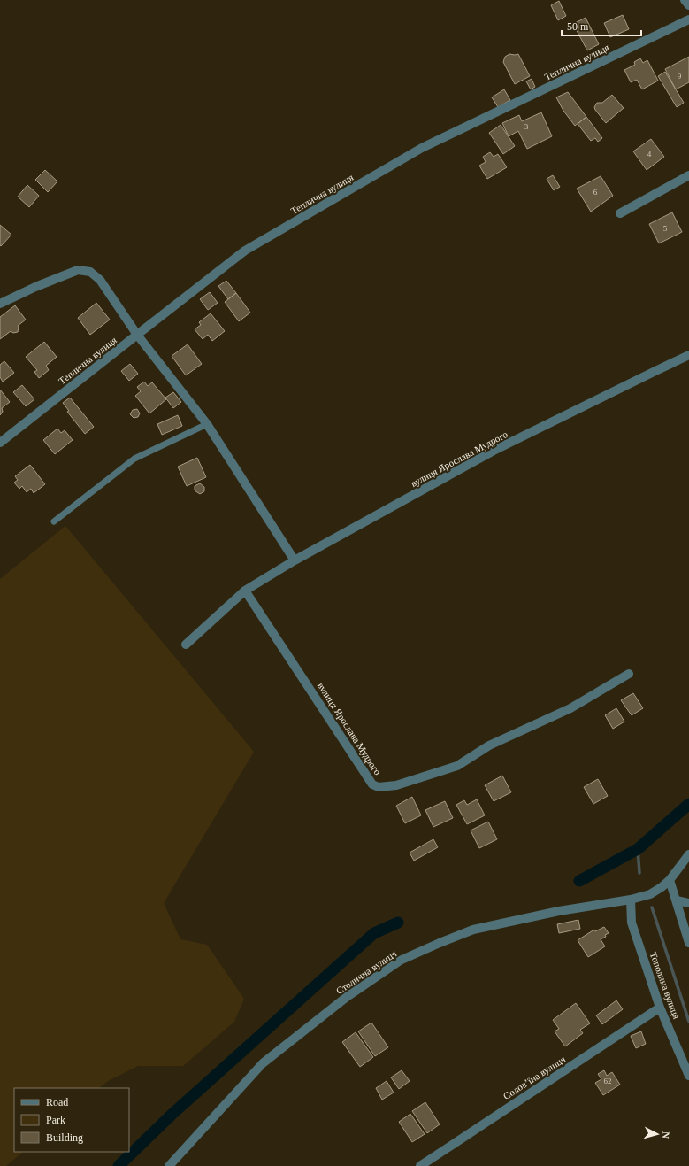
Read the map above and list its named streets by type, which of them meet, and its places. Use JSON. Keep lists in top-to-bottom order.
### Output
{
  "streets": {
    "street": [
      "Теплична вулиця",
      "вулиця Ярослава Мудрого",
      "Столична вулиця",
      "Тополина вулиця",
      "Соловʼїна вулиця"
    ]
  },
  "crossings": [
    ["Столична вулиця", "Тополина вулиця"],
    ["Тополина вулиця", "Соловʼїна вулиця"]
  ],
  "house_numbers": [
    "9",
    "3",
    "4",
    "6",
    "5",
    "62"
  ],
  "legend": ["Road", "Park", "Building"],
  "scale_bar": "50 m",
  "north": "right"
}
